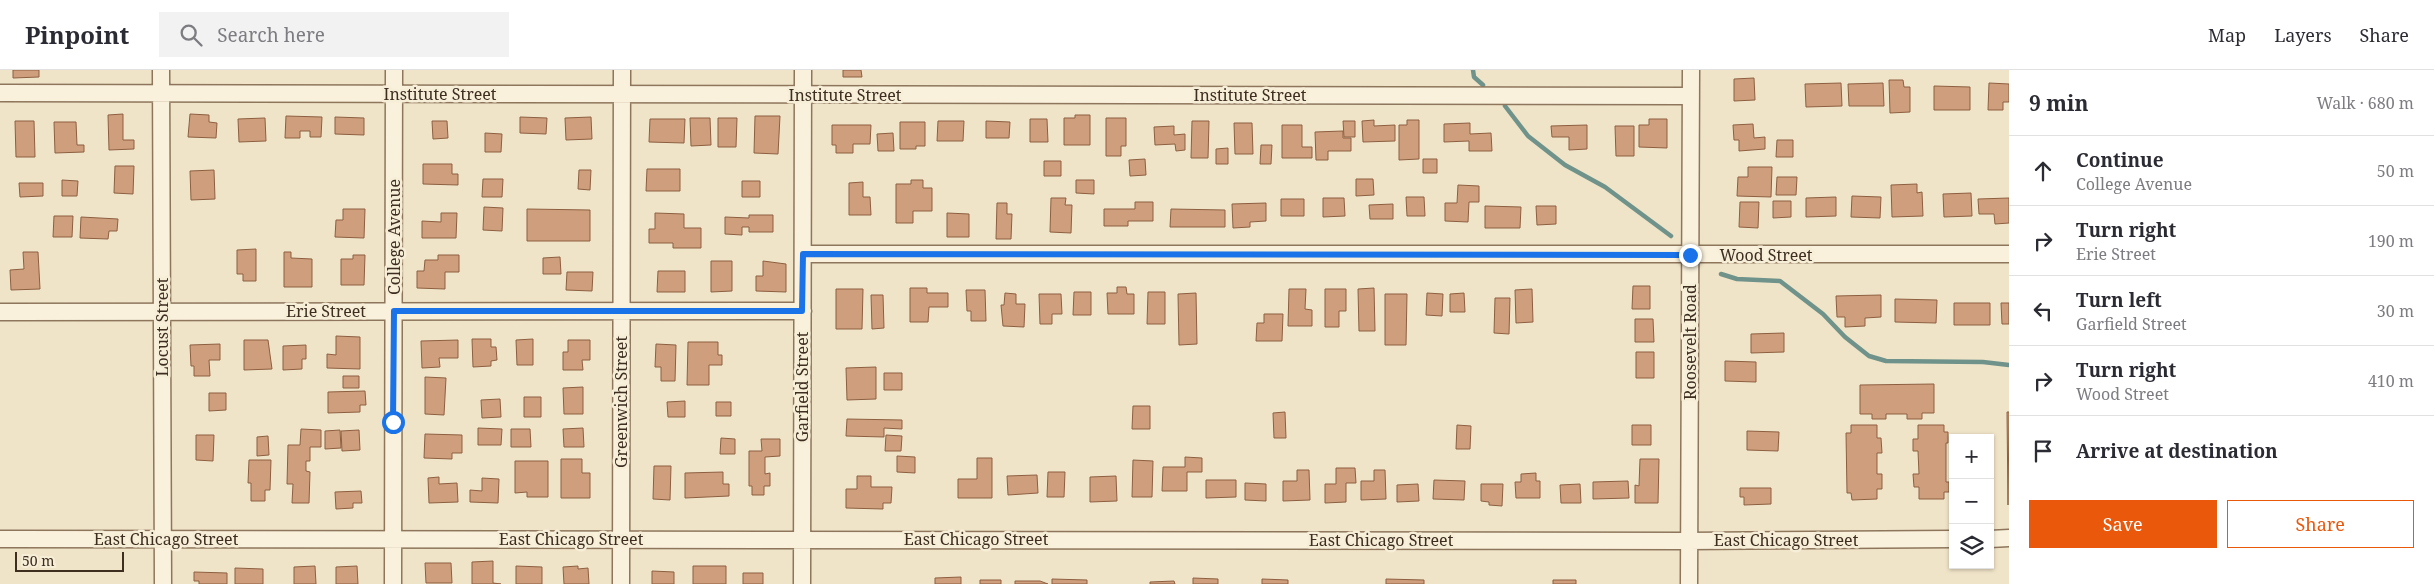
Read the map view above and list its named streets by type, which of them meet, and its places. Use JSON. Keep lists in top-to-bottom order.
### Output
{
  "streets": {
    "street": [
      "Institute Street",
      "College Avenue",
      "Wood Street",
      "Erie Street",
      "Locust Street",
      "Roosevelt Road",
      "Garfield Street",
      "Greenwich Street",
      "East Chicago Street"
    ]
  },
  "crossings": [
    ["Institute Street", "College Avenue"],
    ["Institute Street", "Locust Street"],
    ["Institute Street", "Roosevelt Road"],
    ["Institute Street", "Garfield Street"],
    ["Institute Street", "Greenwich Street"],
    ["College Avenue", "Erie Street"],
    ["College Avenue", "East Chicago Street"],
    ["Wood Street", "Roosevelt Road"],
    ["Wood Street", "Garfield Street"],
    ["Erie Street", "Locust Street"],
    ["Erie Street", "Garfield Street"],
    ["Erie Street", "Greenwich Street"],
    ["Locust Street", "East Chicago Street"],
    ["Roosevelt Road", "East Chicago Street"],
    ["Garfield Street", "East Chicago Street"],
    ["Greenwich Street", "East Chicago Street"]
  ],
  "scale_bar": "50 m",
  "page": {
    "header": "Pinpoint",
    "search": "Search here",
    "nav": ["Map", "Layers", "Share"],
    "heading": ["9 min", "Walk · 680 m"],
    "list": [
      ["Continue", "College Avenue", "50 m"],
      ["Turn right", "Erie Street", "190 m"],
      ["Turn left", "Garfield Street", "30 m"],
      ["Turn right", "Wood Street", "410 m"],
      "Arrive at destination"
    ],
    "map_buttons": ["+", "−"],
    "buttons": ["Save", "Share"],
    "scale": "50 m"
  }
}
